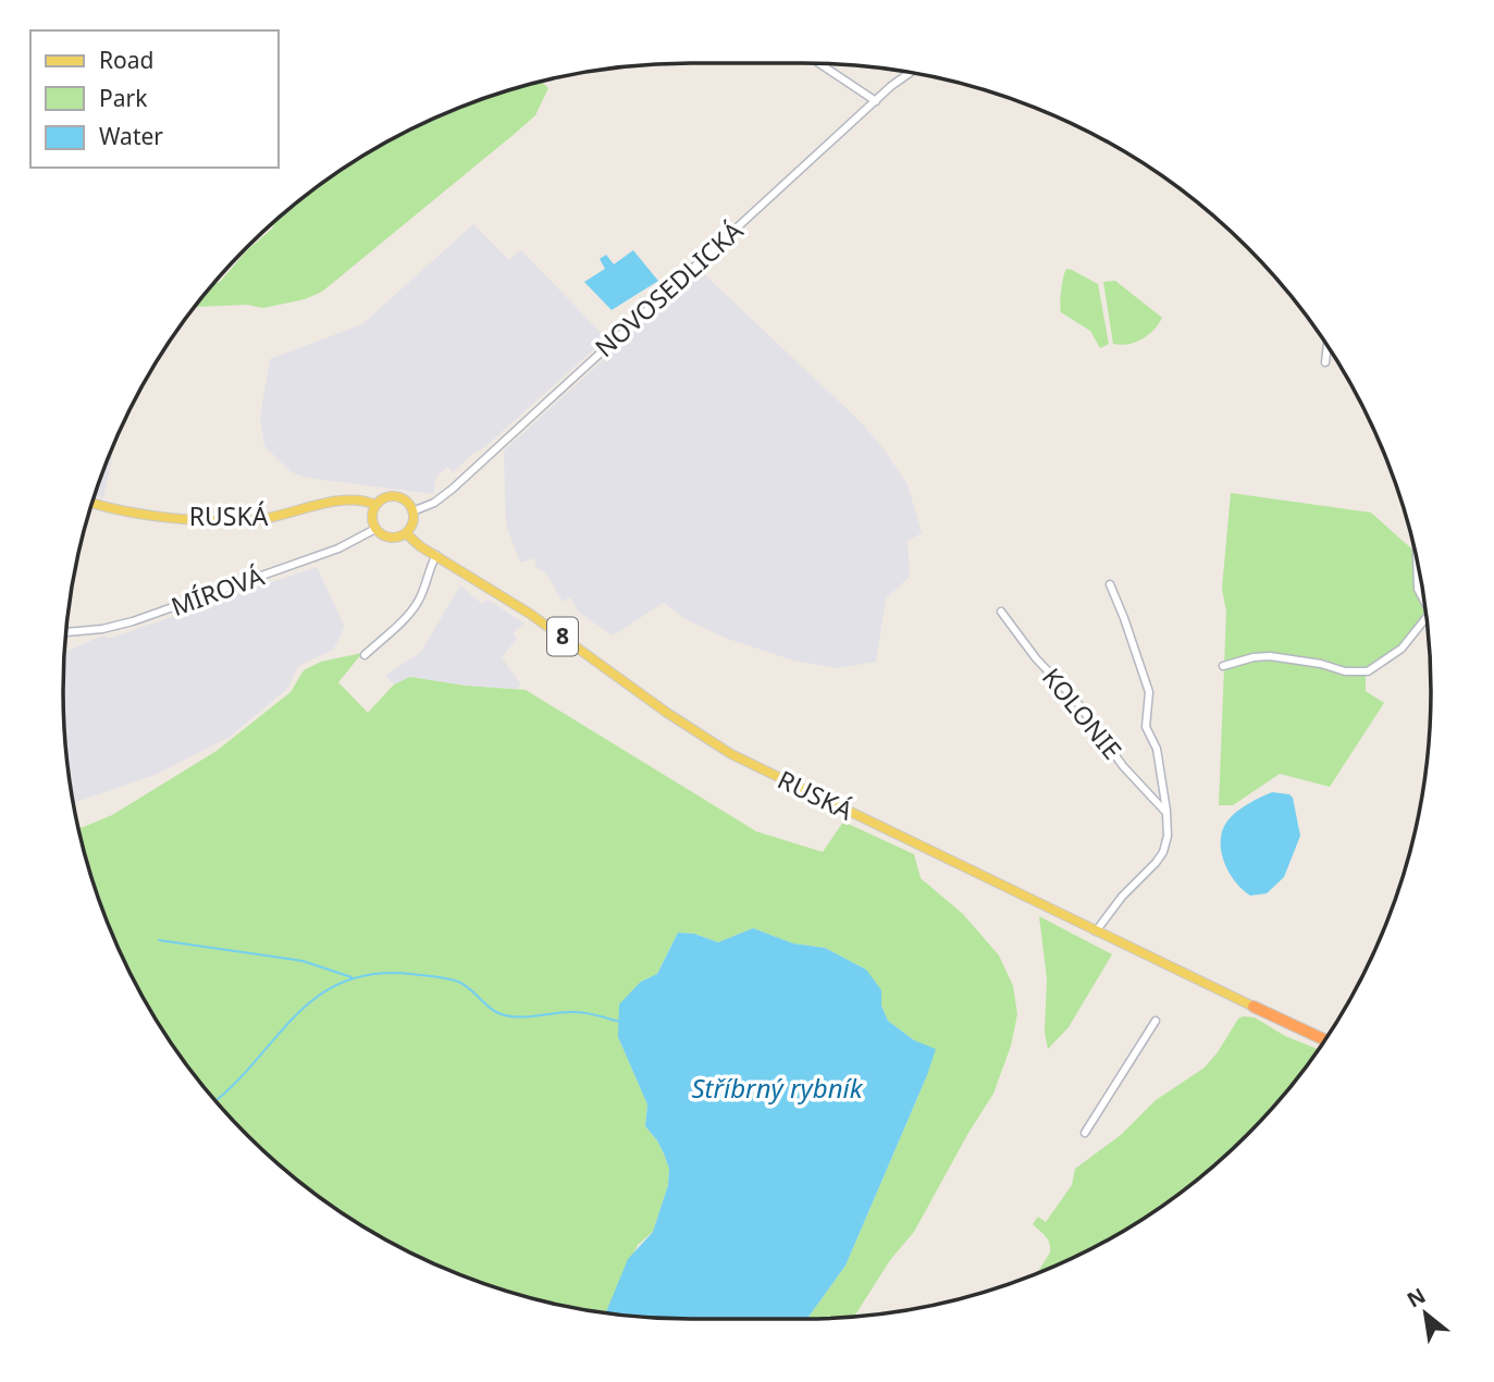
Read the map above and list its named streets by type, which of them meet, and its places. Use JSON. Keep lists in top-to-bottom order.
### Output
{
  "streets": {
    "highway": ["8"],
    "main road": ["RUSKÁ"],
    "street": ["NOVOSEDLICKÁ", "MÍROVÁ", "KOLONIE"]
  },
  "crossings": [
    ["NOVOSEDLICKÁ", "RUSKÁ"],
    ["NOVOSEDLICKÁ", "MÍROVÁ"],
    ["NOVOSEDLICKÁ", "8"],
    ["RUSKÁ", "MÍROVÁ"],
    ["RUSKÁ", "8"],
    ["RUSKÁ", "KOLONIE"],
    ["MÍROVÁ", "8"]
  ],
  "water": ["Stříbrný rybník"],
  "legend": ["Road", "Park", "Water"],
  "north": "top left"
}
